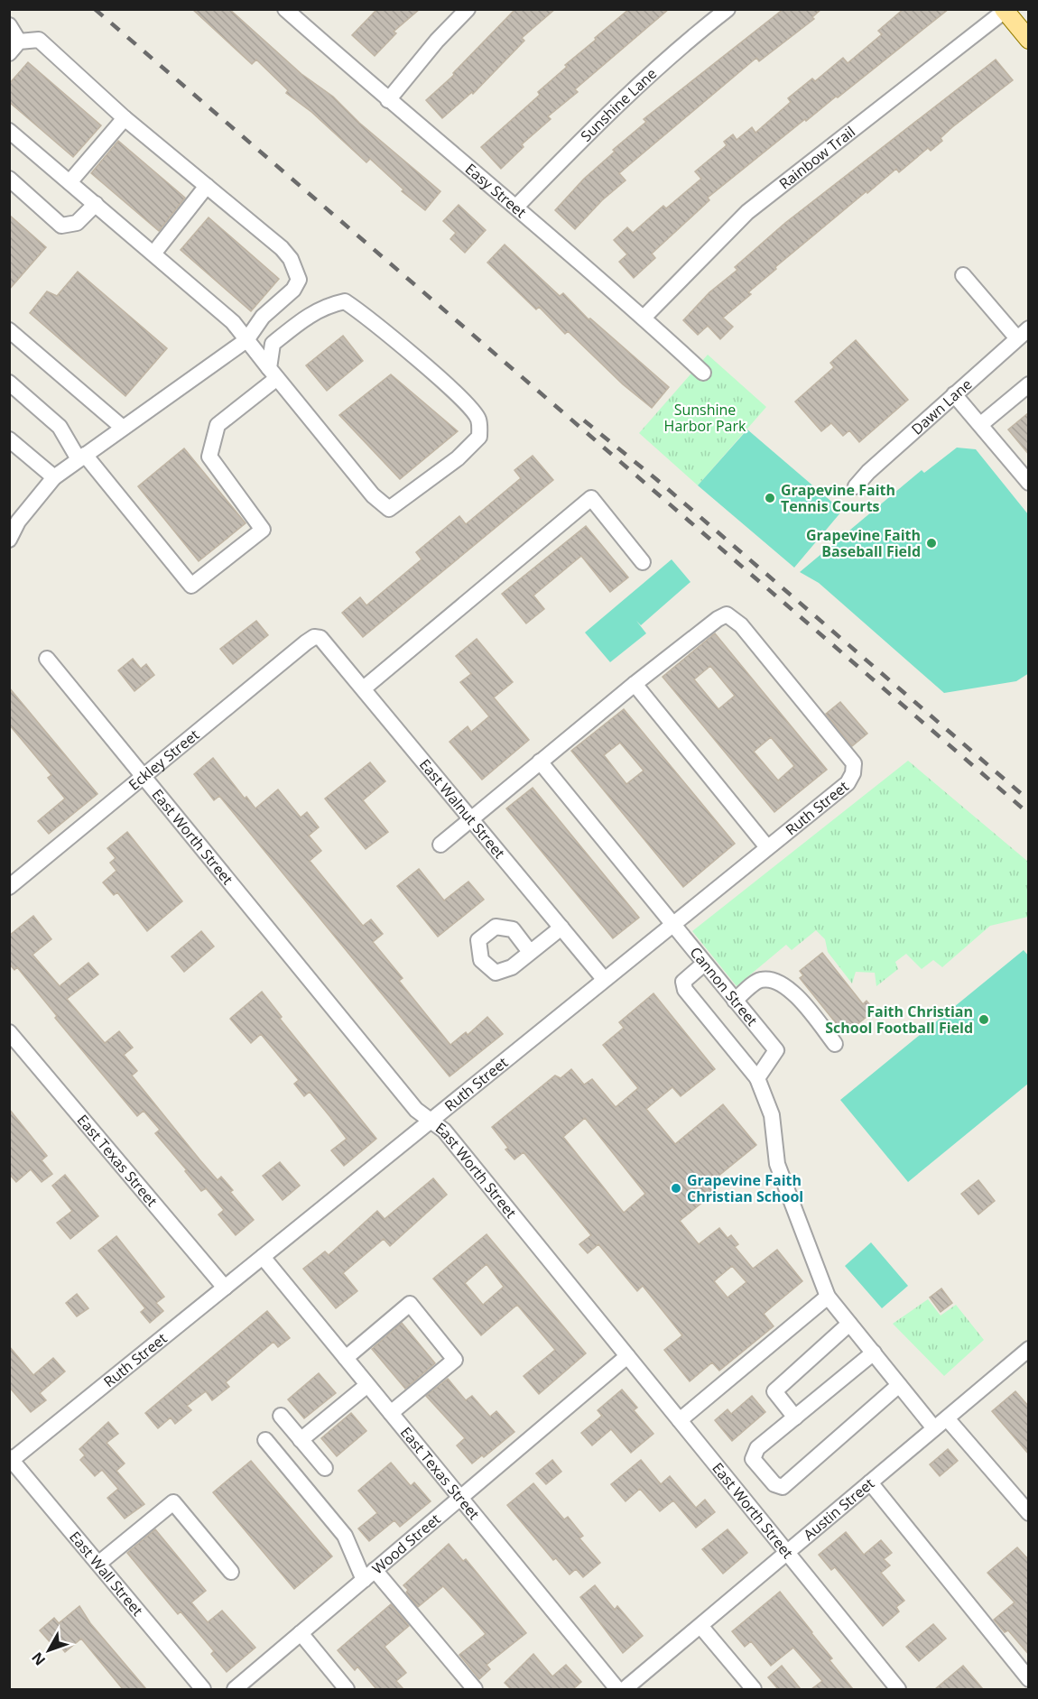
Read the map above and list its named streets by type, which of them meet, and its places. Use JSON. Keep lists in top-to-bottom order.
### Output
{
  "streets": {
    "street": [
      "Sunshine Lane",
      "Rainbow Trail",
      "Easy Street",
      "Dawn Lane",
      "Eckley Street",
      "East Walnut Street",
      "Ruth Street",
      "East Worth Street",
      "Cannon Street",
      "East Texas Street",
      "Austin Street",
      "Wood Street",
      "East Wall Street"
    ]
  },
  "crossings": [
    ["Sunshine Lane", "Easy Street"],
    ["Rainbow Trail", "Easy Street"],
    ["Eckley Street", "East Walnut Street"],
    ["Eckley Street", "East Worth Street"],
    ["East Walnut Street", "Ruth Street"],
    ["Ruth Street", "East Worth Street"],
    ["Ruth Street", "Cannon Street"],
    ["Ruth Street", "East Texas Street"],
    ["Ruth Street", "East Wall Street"],
    ["East Worth Street", "Austin Street"],
    ["East Worth Street", "Wood Street"],
    ["East Texas Street", "Wood Street"]
  ],
  "parks": ["Sunshine Harbor Park"],
  "places": [
    "Grapevine Faith Tennis Courts",
    "Grapevine Faith Baseball Field",
    "Faith Christian School Football Field",
    "Grapevine Faith Christian School"
  ],
  "north": "bottom left"
}
